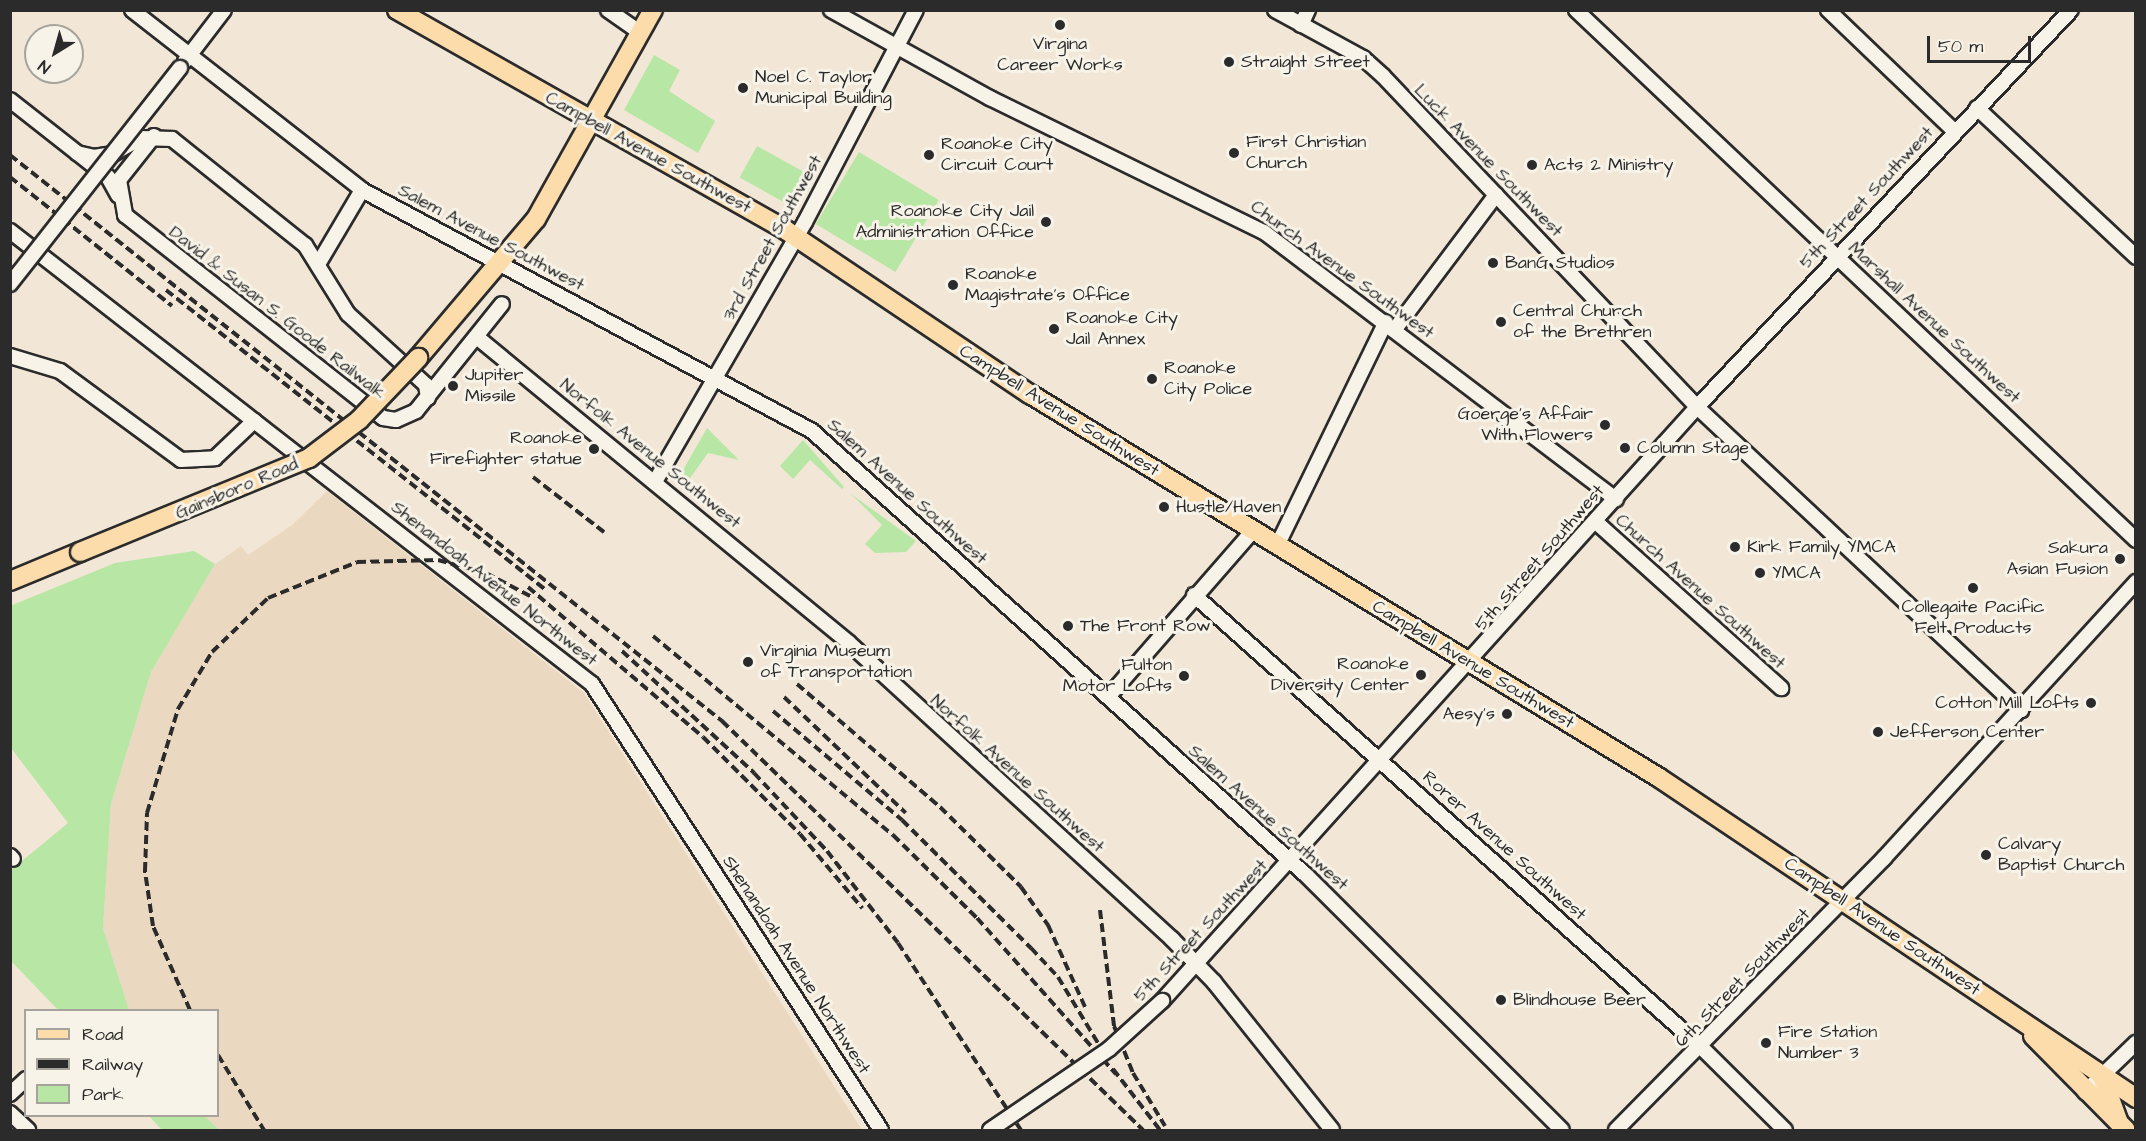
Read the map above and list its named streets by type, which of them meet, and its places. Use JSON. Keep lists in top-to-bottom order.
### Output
{
  "streets": {
    "main road": ["Campbell Avenue Southwest", "Gainsboro Road"],
    "street": [
      "Luck Avenue Southwest",
      "5th Street Southwest",
      "Salem Avenue Southwest",
      "3rd Street Southwest",
      "Church Avenue Southwest",
      "David & Susan S. Goode Railwalk",
      "Marshall Avenue Southwest",
      "Norfolk Avenue Southwest",
      "Shenandoah Avenue Northwest",
      "Rorer Avenue Southwest",
      "6th Street Southwest"
    ]
  },
  "crossings": [
    ["Campbell Avenue Southwest", "5th Street Southwest"],
    ["Campbell Avenue Southwest", "3rd Street Southwest"],
    ["Campbell Avenue Southwest", "Gainsboro Road"],
    ["Campbell Avenue Southwest", "6th Street Southwest"],
    ["Luck Avenue Southwest", "5th Street Southwest"],
    ["Luck Avenue Southwest", "6th Street Southwest"],
    ["5th Street Southwest", "Salem Avenue Southwest"],
    ["5th Street Southwest", "Church Avenue Southwest"],
    ["5th Street Southwest", "Marshall Avenue Southwest"],
    ["5th Street Southwest", "Norfolk Avenue Southwest"],
    ["5th Street Southwest", "Rorer Avenue Southwest"],
    ["Salem Avenue Southwest", "3rd Street Southwest"],
    ["Salem Avenue Southwest", "Gainsboro Road"],
    ["3rd Street Southwest", "Church Avenue Southwest"],
    ["3rd Street Southwest", "Norfolk Avenue Southwest"],
    ["David & Susan S. Goode Railwalk", "Norfolk Avenue Southwest"],
    ["Rorer Avenue Southwest", "6th Street Southwest"]
  ],
  "places": [
    "Virgina Career Works",
    "Straight Street",
    "Noel C. Taylor Municipal Building",
    "First Christian Church",
    "Roanoke City Circuit Court",
    "Acts 2 Ministry",
    "Roanoke City Jail Administration Office",
    "BanG Studios",
    "Roanoke Magistrate's Office",
    "Central Church of the Brethren",
    "Roanoke City Jail Annex",
    "Roanoke City Police",
    "Jupiter Missile",
    "Goerge's Affair With Flowers",
    "Column Stage",
    "Roanoke Firefighter statue",
    "Hustle/Haven",
    "Kirk Family YMCA",
    "Sakura Asian Fusion",
    "YMCA",
    "Collegaite Pacific Felt Products",
    "The Front Row",
    "Virginia Museum of Transportation",
    "Roanoke Diversity Center",
    "Fulton Motor Lofts",
    "Cotton Mill Lofts",
    "Aesy's",
    "Jefferson Center",
    "Calvary Baptist Church",
    "Blindhouse Beer",
    "Fire Station Number 3"
  ],
  "legend": ["Road", "Railway", "Park"],
  "scale_bar": "50 m",
  "north": "bottom left"
}
